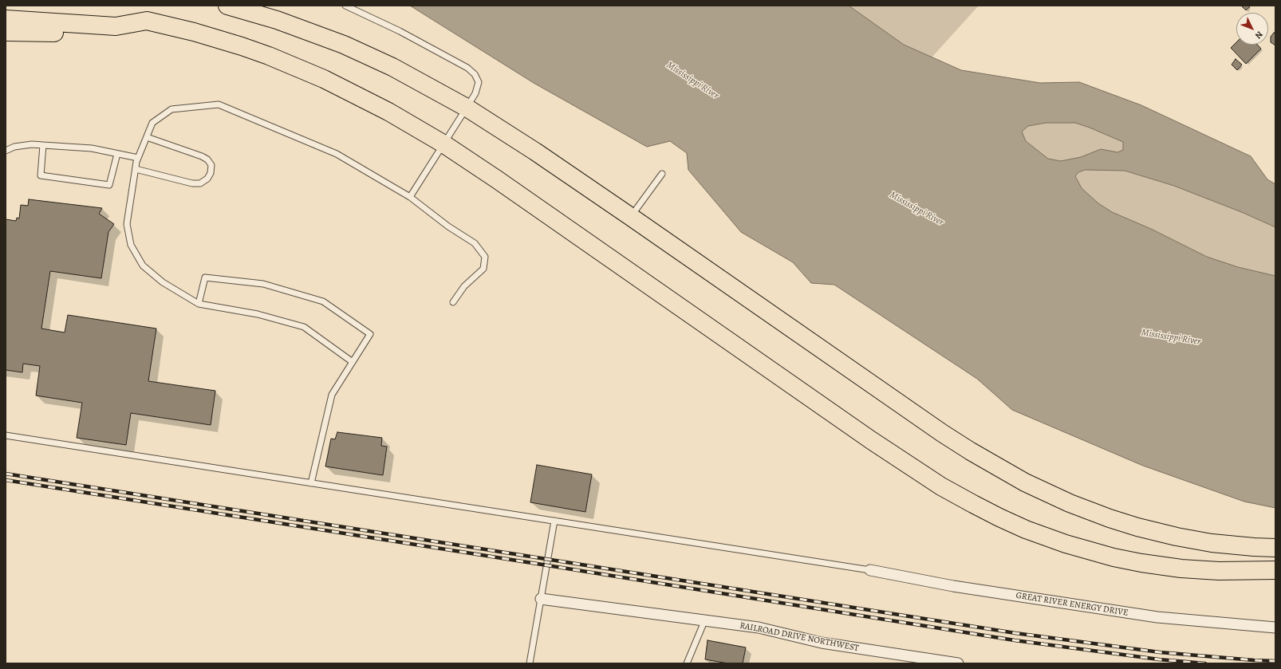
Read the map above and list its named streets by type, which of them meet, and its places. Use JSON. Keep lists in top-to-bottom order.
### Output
{
  "streets": {
    "street": ["GREAT RIVER ENERGY DRIVE", "RAILROAD DRIVE NORTHWEST"]
  },
  "water": ["Mississippi River"],
  "north": "bottom right"
}
